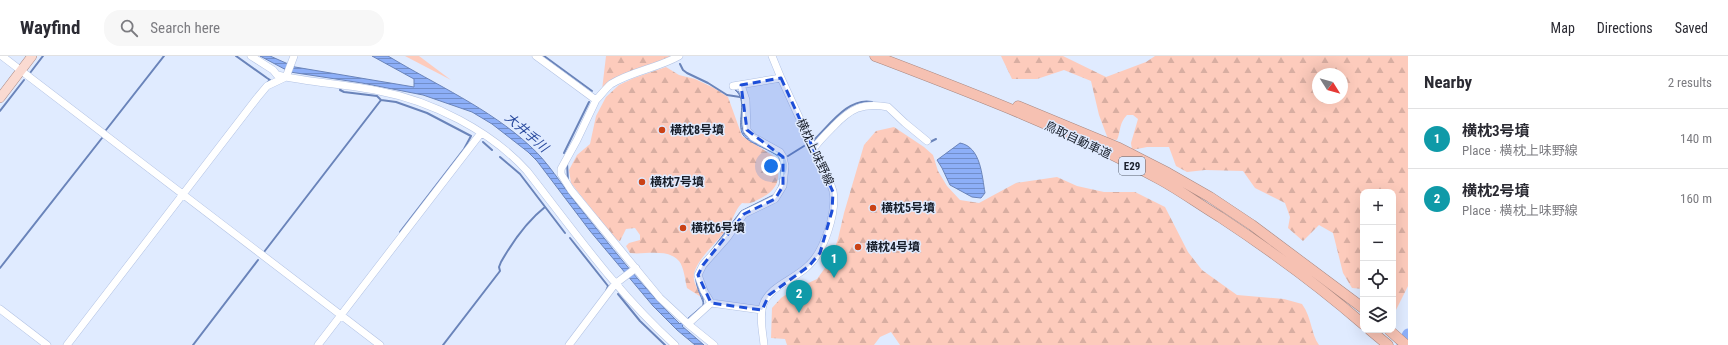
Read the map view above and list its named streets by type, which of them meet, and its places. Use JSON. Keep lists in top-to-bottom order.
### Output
{
  "streets": {
    "highway": ["鳥取自動車道", "E29"],
    "street": ["横枕上味野線"]
  },
  "water": ["大井手川"],
  "places": [
    "横枕8号墳",
    "横枕7号墳",
    "横枕5号墳",
    "横枕6号墳",
    "横枕4号墳"
  ],
  "north": "bottom right",
  "page": {
    "header": "Wayfind",
    "search": "Search here",
    "nav": ["Map", "Directions", "Saved"],
    "heading": ["Nearby", "2 results"],
    "list": [
      {
        "mark": "1",
        "name": "横枕3号墳",
        "note": "Place · 横枕上味野線",
        "value": "140 m"
      },
      {
        "mark": "2",
        "name": "横枕2号墳",
        "note": "Place · 横枕上味野線",
        "value": "160 m"
      }
    ],
    "map_buttons": ["+", "−"],
    "pins": ["1", "2"]
  }
}
